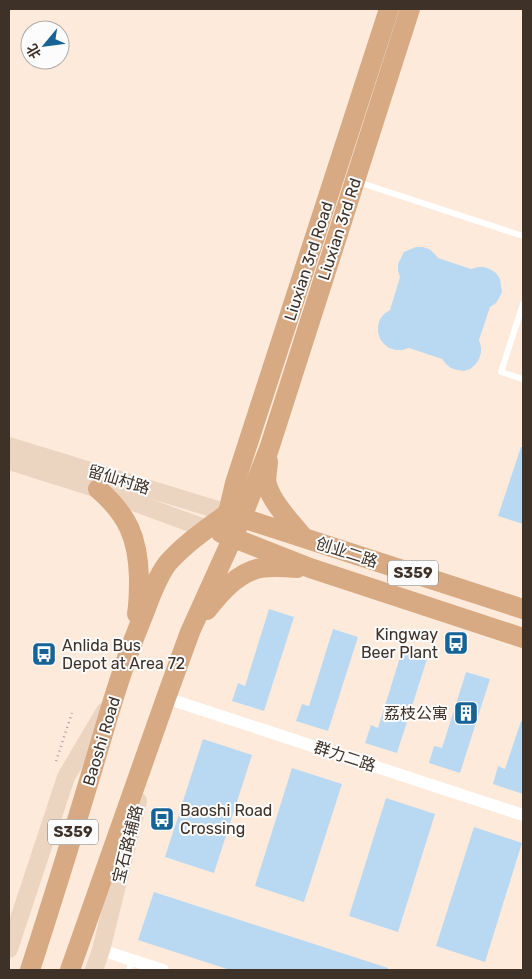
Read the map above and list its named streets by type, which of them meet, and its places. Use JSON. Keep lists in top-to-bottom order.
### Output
{
  "streets": {
    "main road": [
      "Liuxian 3rd Rd",
      "Liuxian 3rd Road",
      "留仙村路",
      "创业二路",
      "S359",
      "Baoshi Road",
      "宝石路辅路"
    ],
    "street": ["群力二路"]
  },
  "crossings": [
    ["Liuxian 3rd Road", "留仙村路"],
    ["Liuxian 3rd Road", "创业二路"],
    ["Liuxian 3rd Road", "Baoshi Road"],
    ["留仙村路", "创业二路"],
    ["留仙村路", "Baoshi Road"],
    ["创业二路", "S359"],
    ["创业二路", "Baoshi Road"],
    ["S359", "群力二路"],
    ["S359", "宝石路辅路"]
  ],
  "places": {
    "bus stop": ["Kingway Beer Plant", "Anlida Bus Depot at Area 72", "Baoshi Road Crossing"],
    "building": ["荔枝公寓"]
  },
  "north": "bottom left"
}
